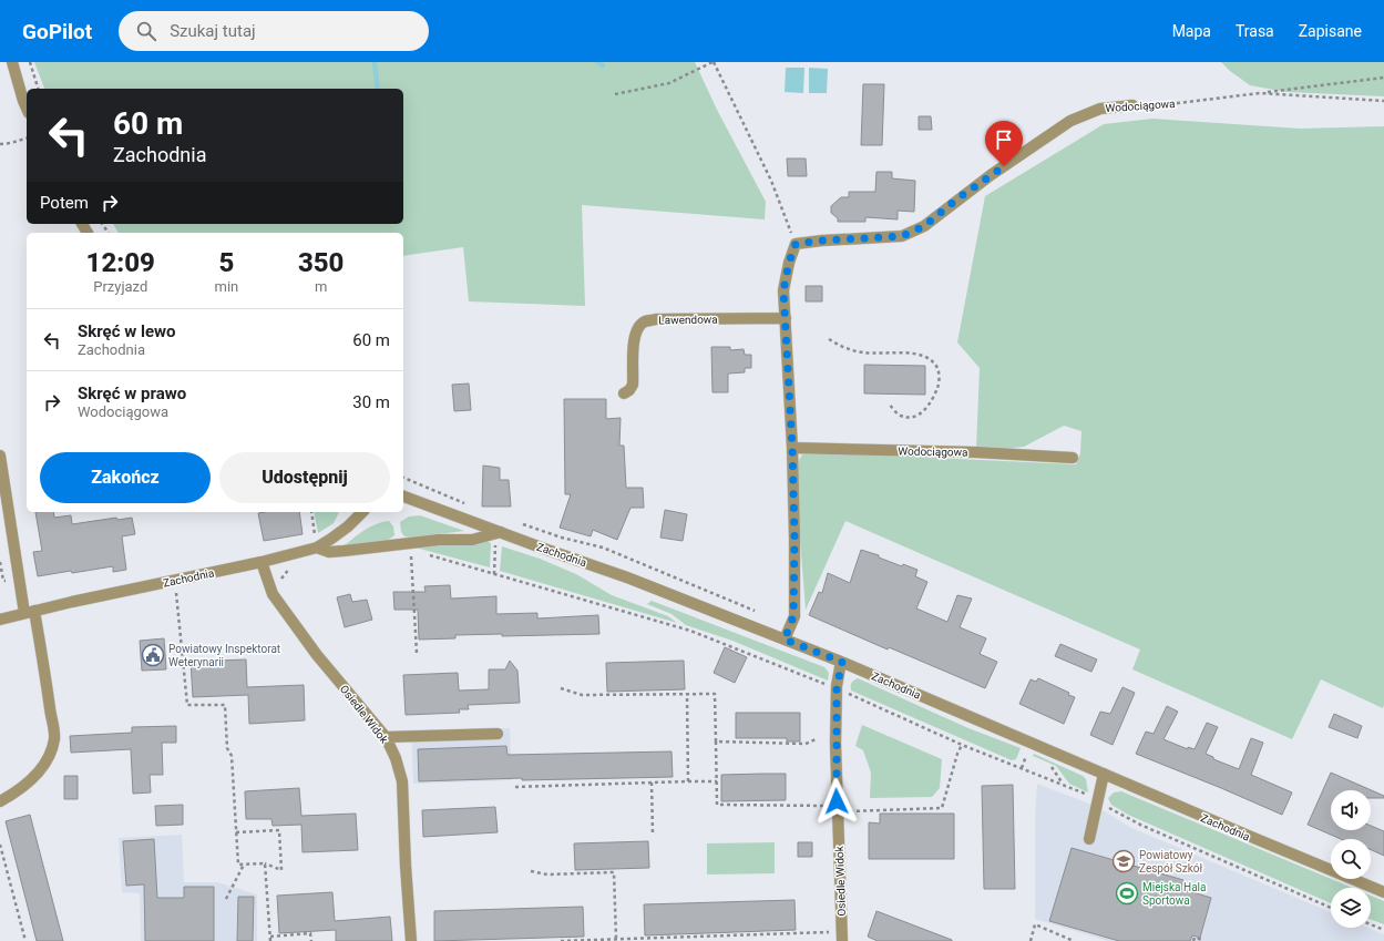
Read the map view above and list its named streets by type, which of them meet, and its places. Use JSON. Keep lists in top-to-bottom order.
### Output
{
  "streets": {
    "street": [
      "Wodociągowa",
      "Lawendowa",
      "Zachodnia",
      "Osiedle Widok"
    ]
  },
  "crossings": [
    ["Zachodnia", "Osiedle Widok"]
  ],
  "places": {
    "public building": ["Powiatowy Inspektorat Weterynarii"],
    "school or university": ["Powiatowy Zespół Szkół"],
    "sports": ["Miejska Hala Sportowa"]
  },
  "page": {
    "header": "GoPilot",
    "search": "Szukaj tutaj",
    "nav": ["Mapa", "Trasa", "Zapisane"],
    "turn": ["60 m", "Zachodnia"],
    "then": "Potem",
    "eta": [
      "12:09",
      "Przyjazd",
      "5",
      "min",
      "350",
      "m"
    ],
    "list": [
      {
        "name": "Skręć w lewo",
        "note": "Zachodnia",
        "value": "60 m"
      },
      {
        "name": "Skręć w prawo",
        "note": "Wodociągowa",
        "value": "30 m"
      }
    ],
    "buttons": ["Zakończ", "Udostępnij"]
  }
}
